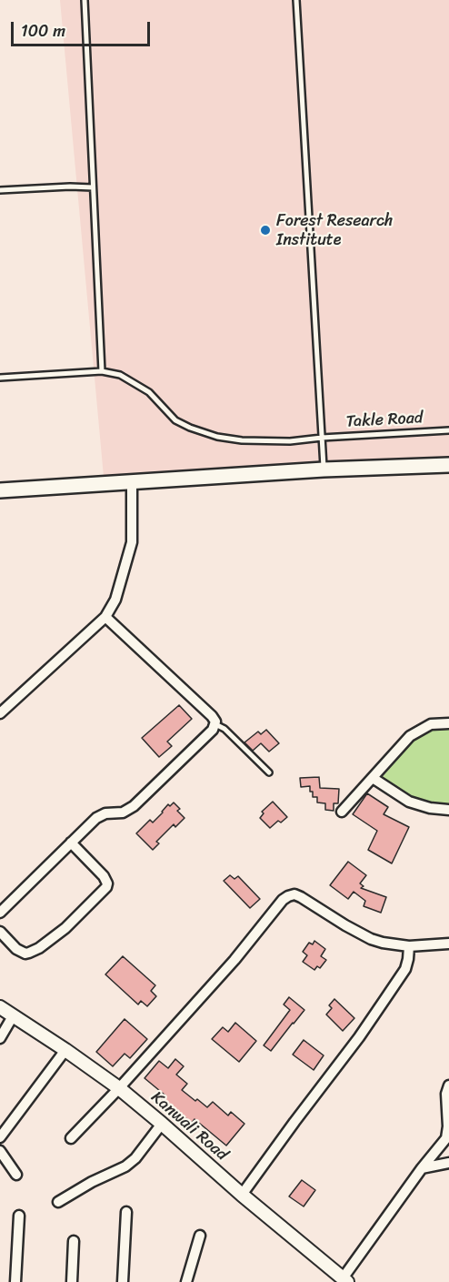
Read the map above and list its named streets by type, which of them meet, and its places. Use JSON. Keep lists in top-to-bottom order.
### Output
{
  "streets": {
    "street": ["Kanwali Road"],
    "lane": ["Takle Road"]
  },
  "places": ["Forest Research Institute"],
  "scale_bar": "100 m"
}
